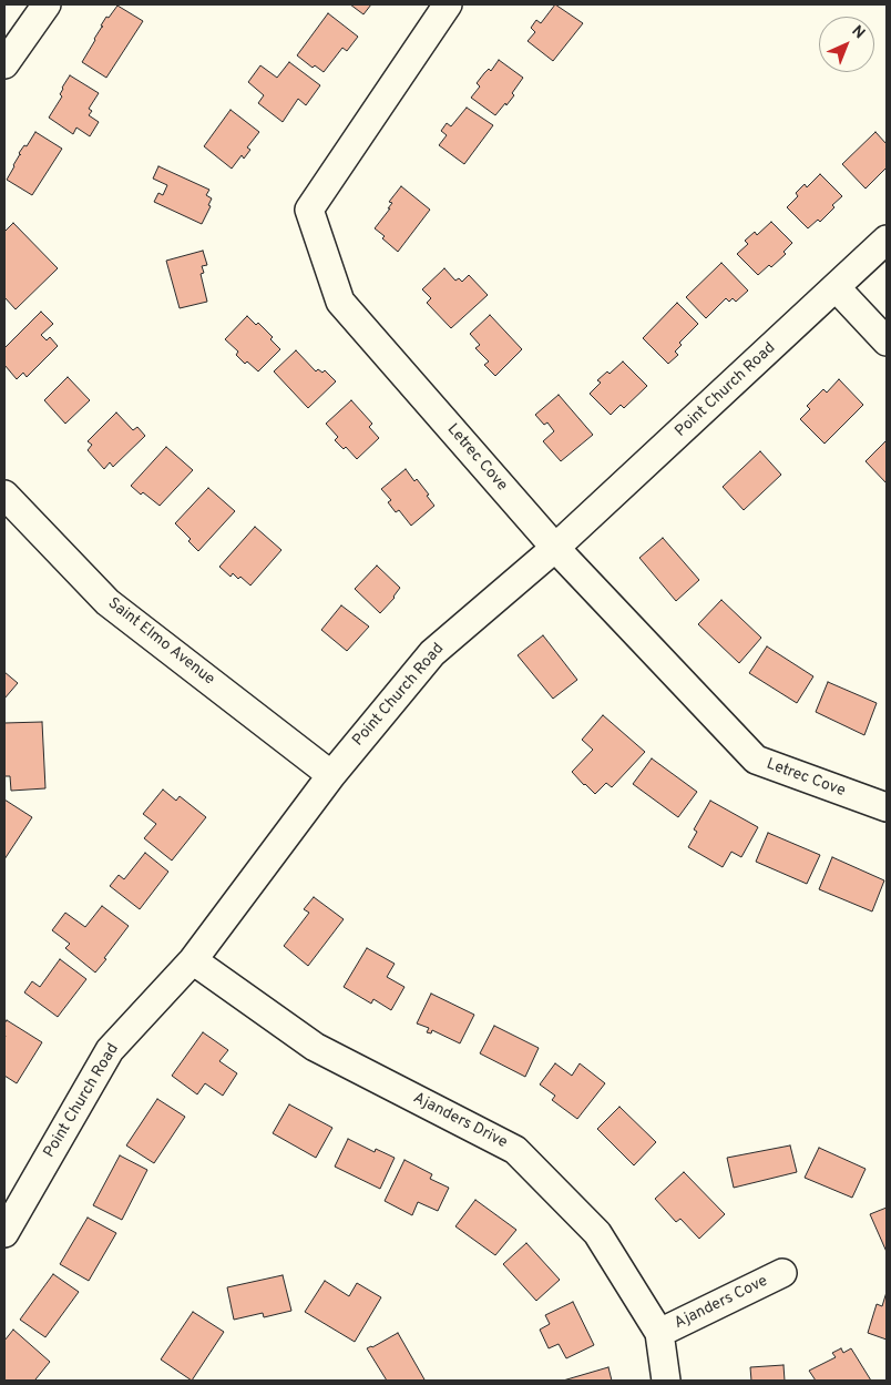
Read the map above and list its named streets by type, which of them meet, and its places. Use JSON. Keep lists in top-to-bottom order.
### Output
{
  "streets": {
    "street": [
      "Point Church Road",
      "Letrec Cove",
      "Saint Elmo Avenue",
      "Ajanders Drive",
      "Ajanders Cove"
    ]
  },
  "crossings": [
    ["Point Church Road", "Letrec Cove"],
    ["Point Church Road", "Saint Elmo Avenue"],
    ["Point Church Road", "Ajanders Drive"],
    ["Ajanders Drive", "Ajanders Cove"]
  ],
  "north": "top right"
}
